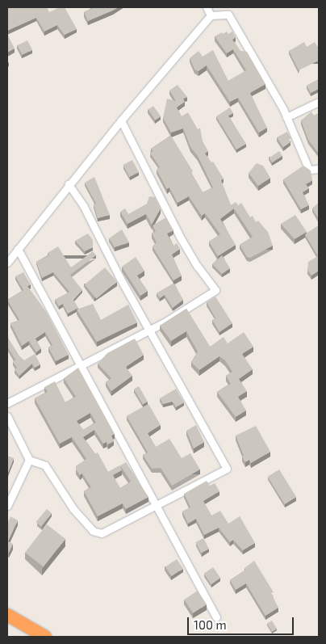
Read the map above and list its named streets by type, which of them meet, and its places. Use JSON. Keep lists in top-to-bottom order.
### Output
{
  "scale_bar": "100 m"
}
